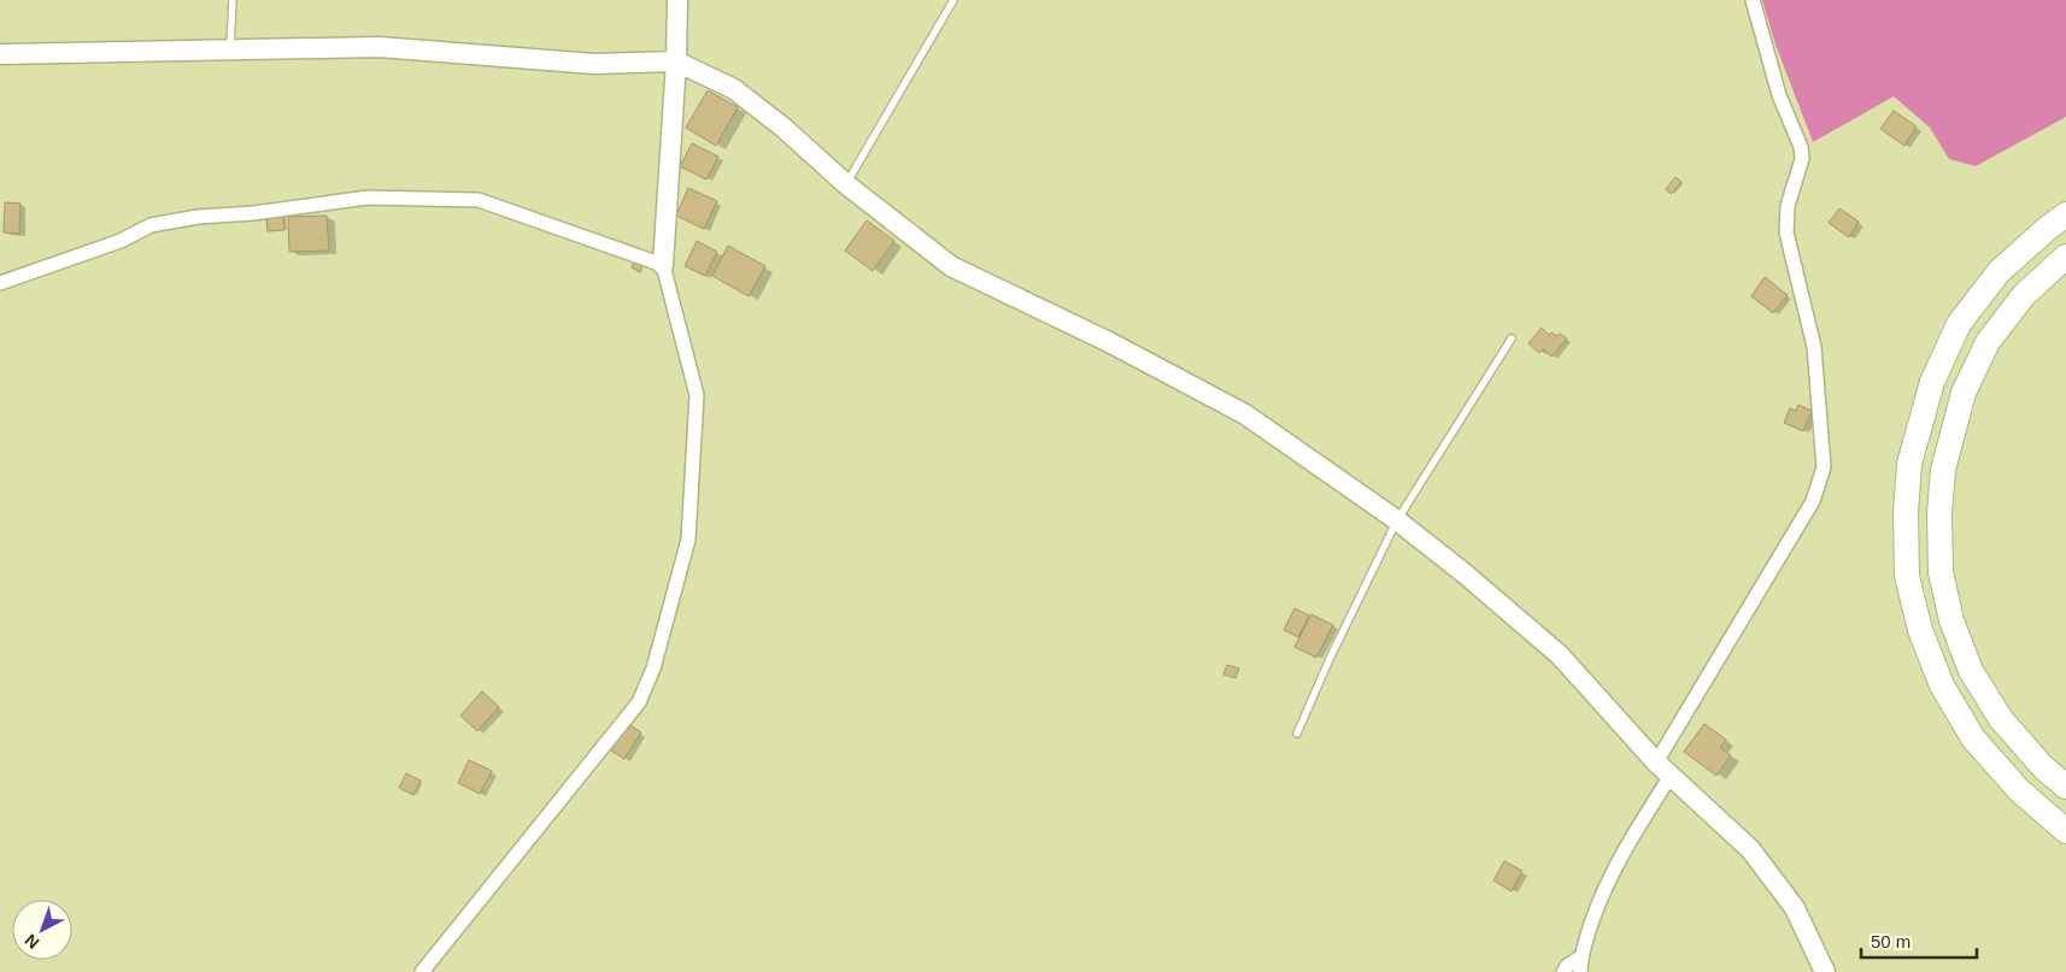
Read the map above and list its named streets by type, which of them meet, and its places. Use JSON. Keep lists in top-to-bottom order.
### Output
{
  "scale_bar": "50 m",
  "north": "bottom left"
}
